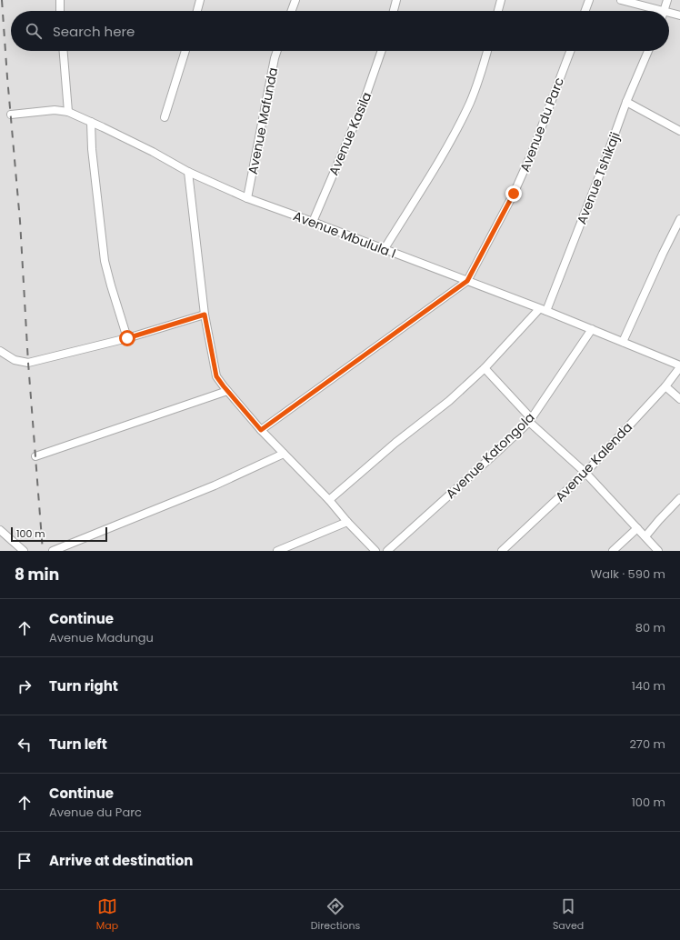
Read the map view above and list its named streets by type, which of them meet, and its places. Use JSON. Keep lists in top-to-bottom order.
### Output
{
  "streets": {
    "street": [
      "Avenue Mafunda",
      "Avenue du Parc",
      "Avenue Kasila",
      "Avenue Tshikaji",
      "Avenue Mbulula I",
      "Avenue Katongola",
      "Avenue Kalenda"
    ]
  },
  "crossings": [
    ["Avenue Mafunda", "Avenue Mbulula I"],
    ["Avenue du Parc", "Avenue Mbulula I"],
    ["Avenue Kasila", "Avenue Mbulula I"],
    ["Avenue Tshikaji", "Avenue Mbulula I"],
    ["Avenue Mbulula I", "Avenue Katongola"],
    ["Avenue Mbulula I", "Avenue Kalenda"]
  ],
  "scale_bar": "100 m",
  "page": {
    "search": "Search here",
    "scale": "100 m",
    "heading": ["8 min", "Walk · 590 m"],
    "list": [
      ["Continue", "Avenue Madungu", "80 m"],
      ["Turn right", "140 m"],
      ["Turn left", "270 m"],
      ["Continue", "Avenue du Parc", "100 m"],
      "Arrive at destination"
    ],
    "nav": ["Map", "Directions", "Saved"]
  }
}
